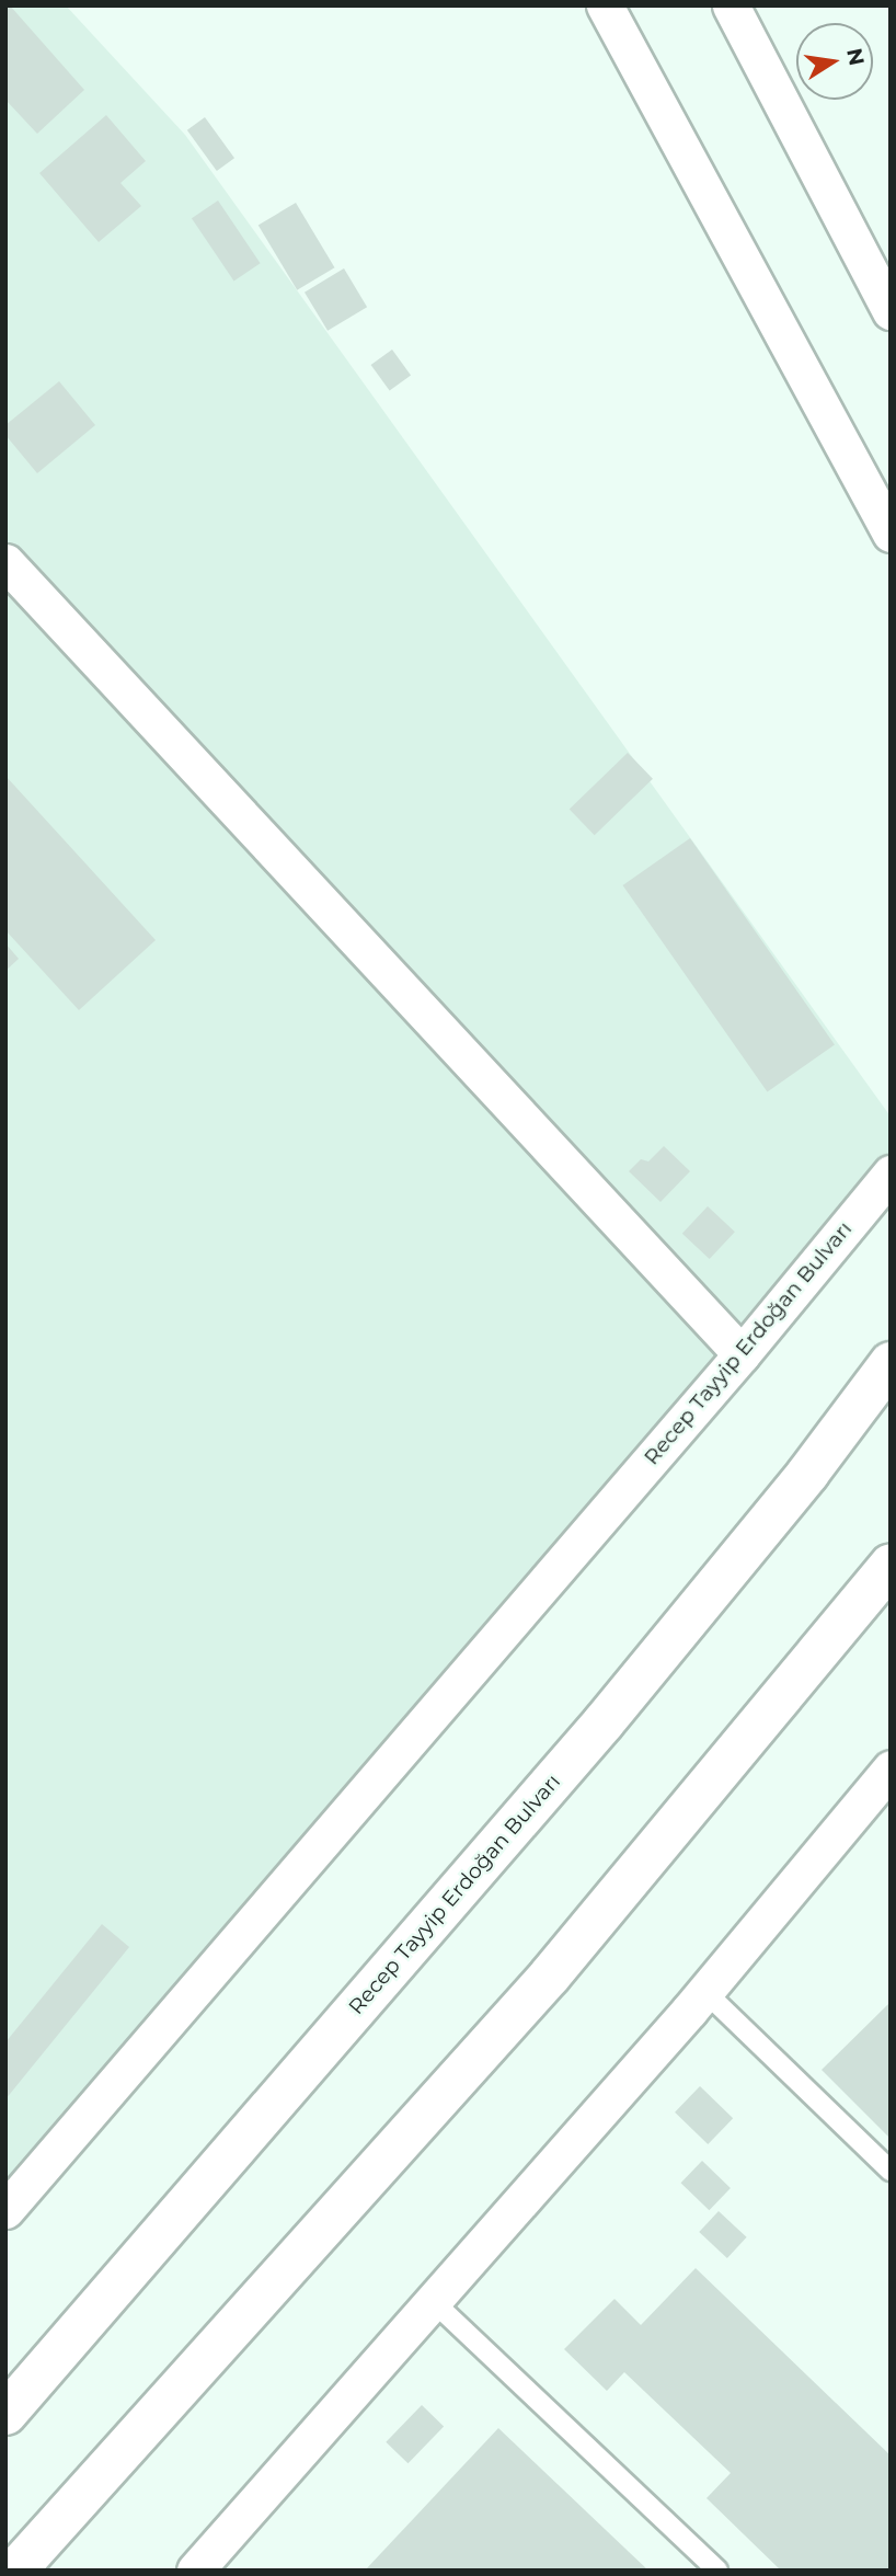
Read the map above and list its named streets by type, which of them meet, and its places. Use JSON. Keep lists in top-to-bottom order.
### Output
{
  "streets": {
    "highway": ["Recep Tayyip Erdoğan Bulvarı"]
  },
  "north": "right"
}
